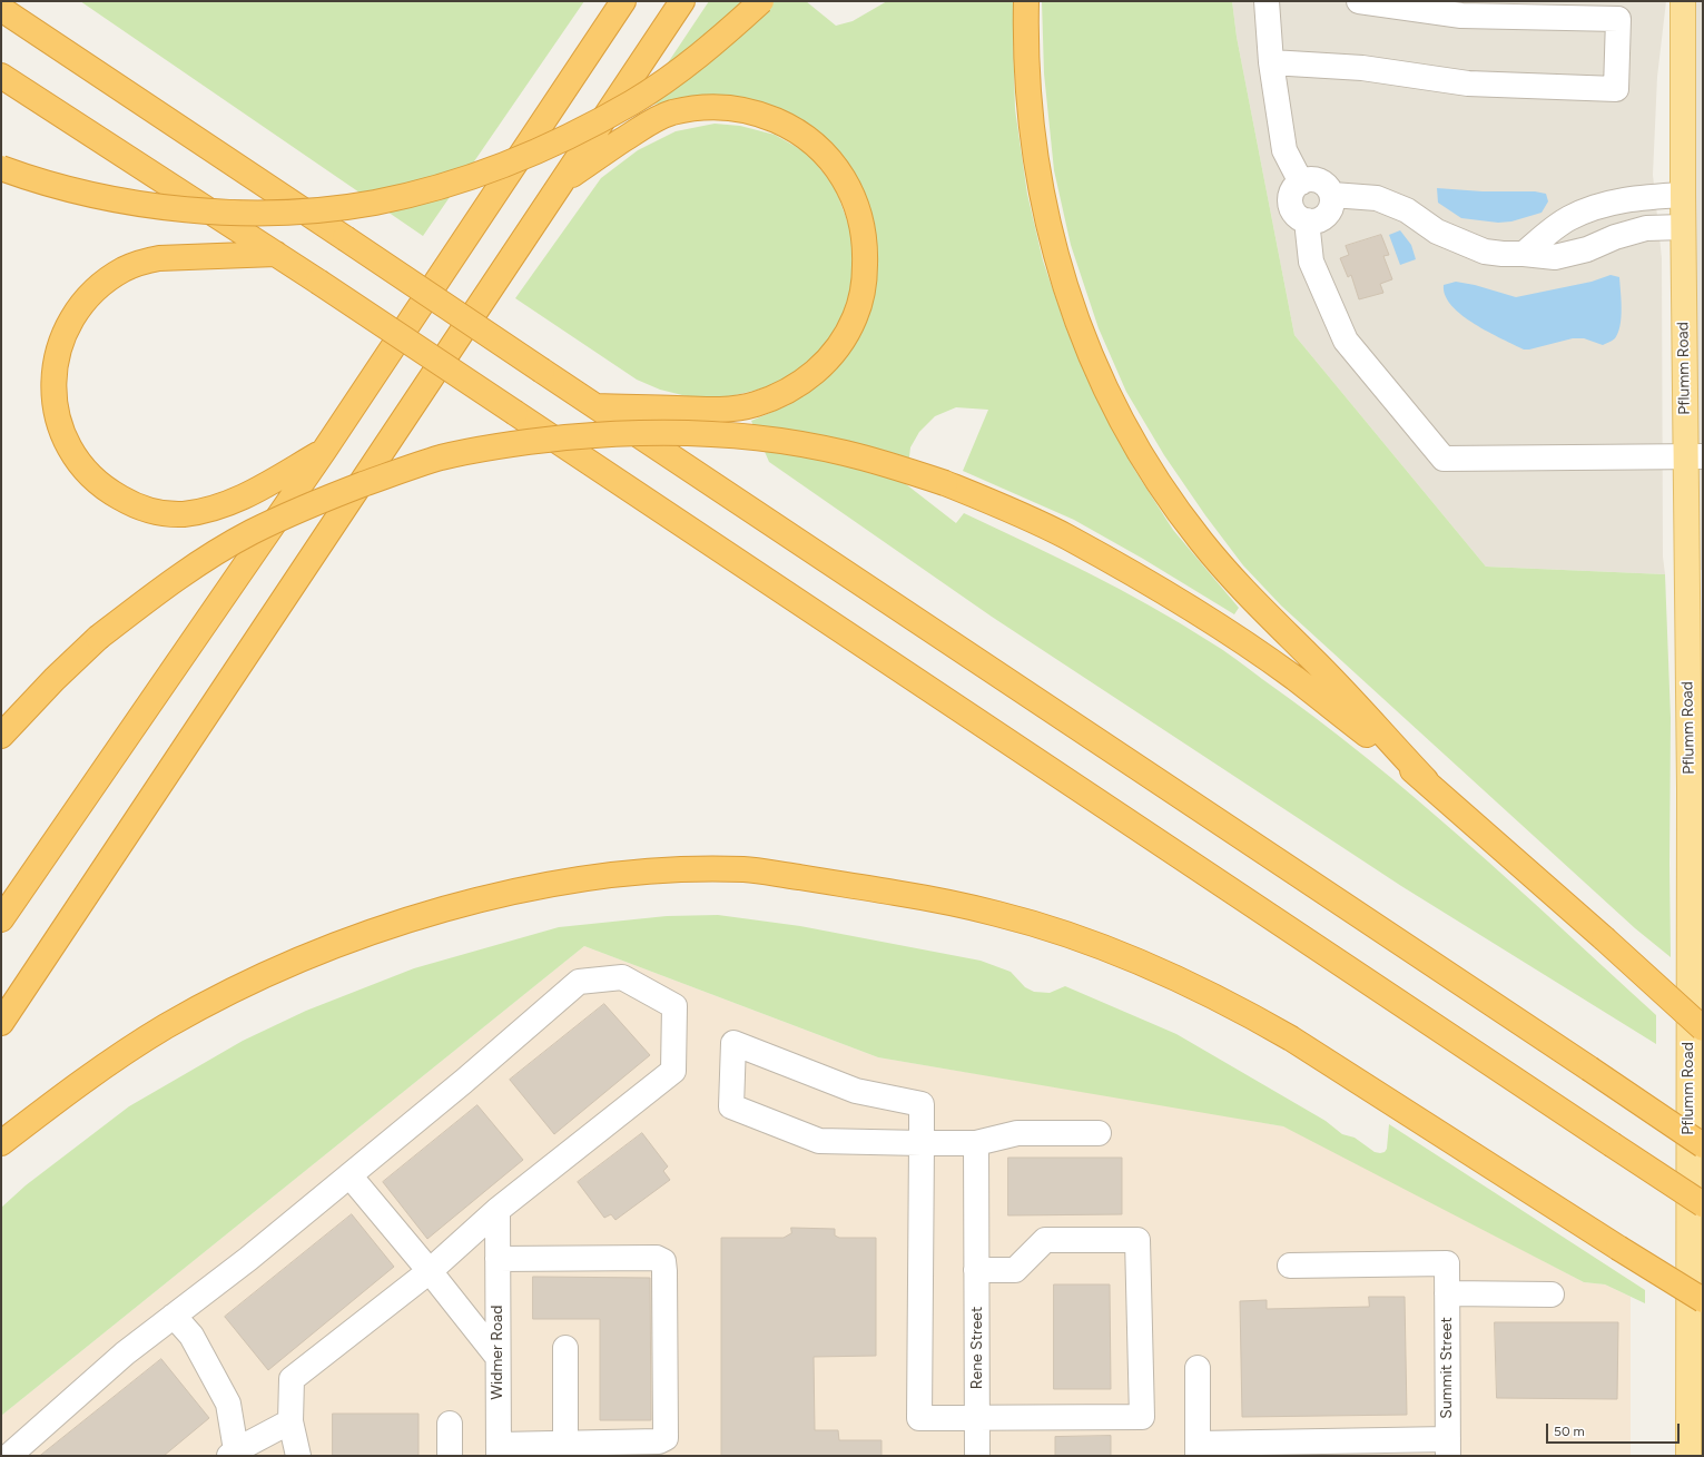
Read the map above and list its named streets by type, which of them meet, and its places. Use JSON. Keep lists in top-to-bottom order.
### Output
{
  "streets": {
    "main road": ["Pflumm Road"],
    "street": ["Rene Street", "Widmer Road", "Summit Street"]
  },
  "scale_bar": "50 m"
}
